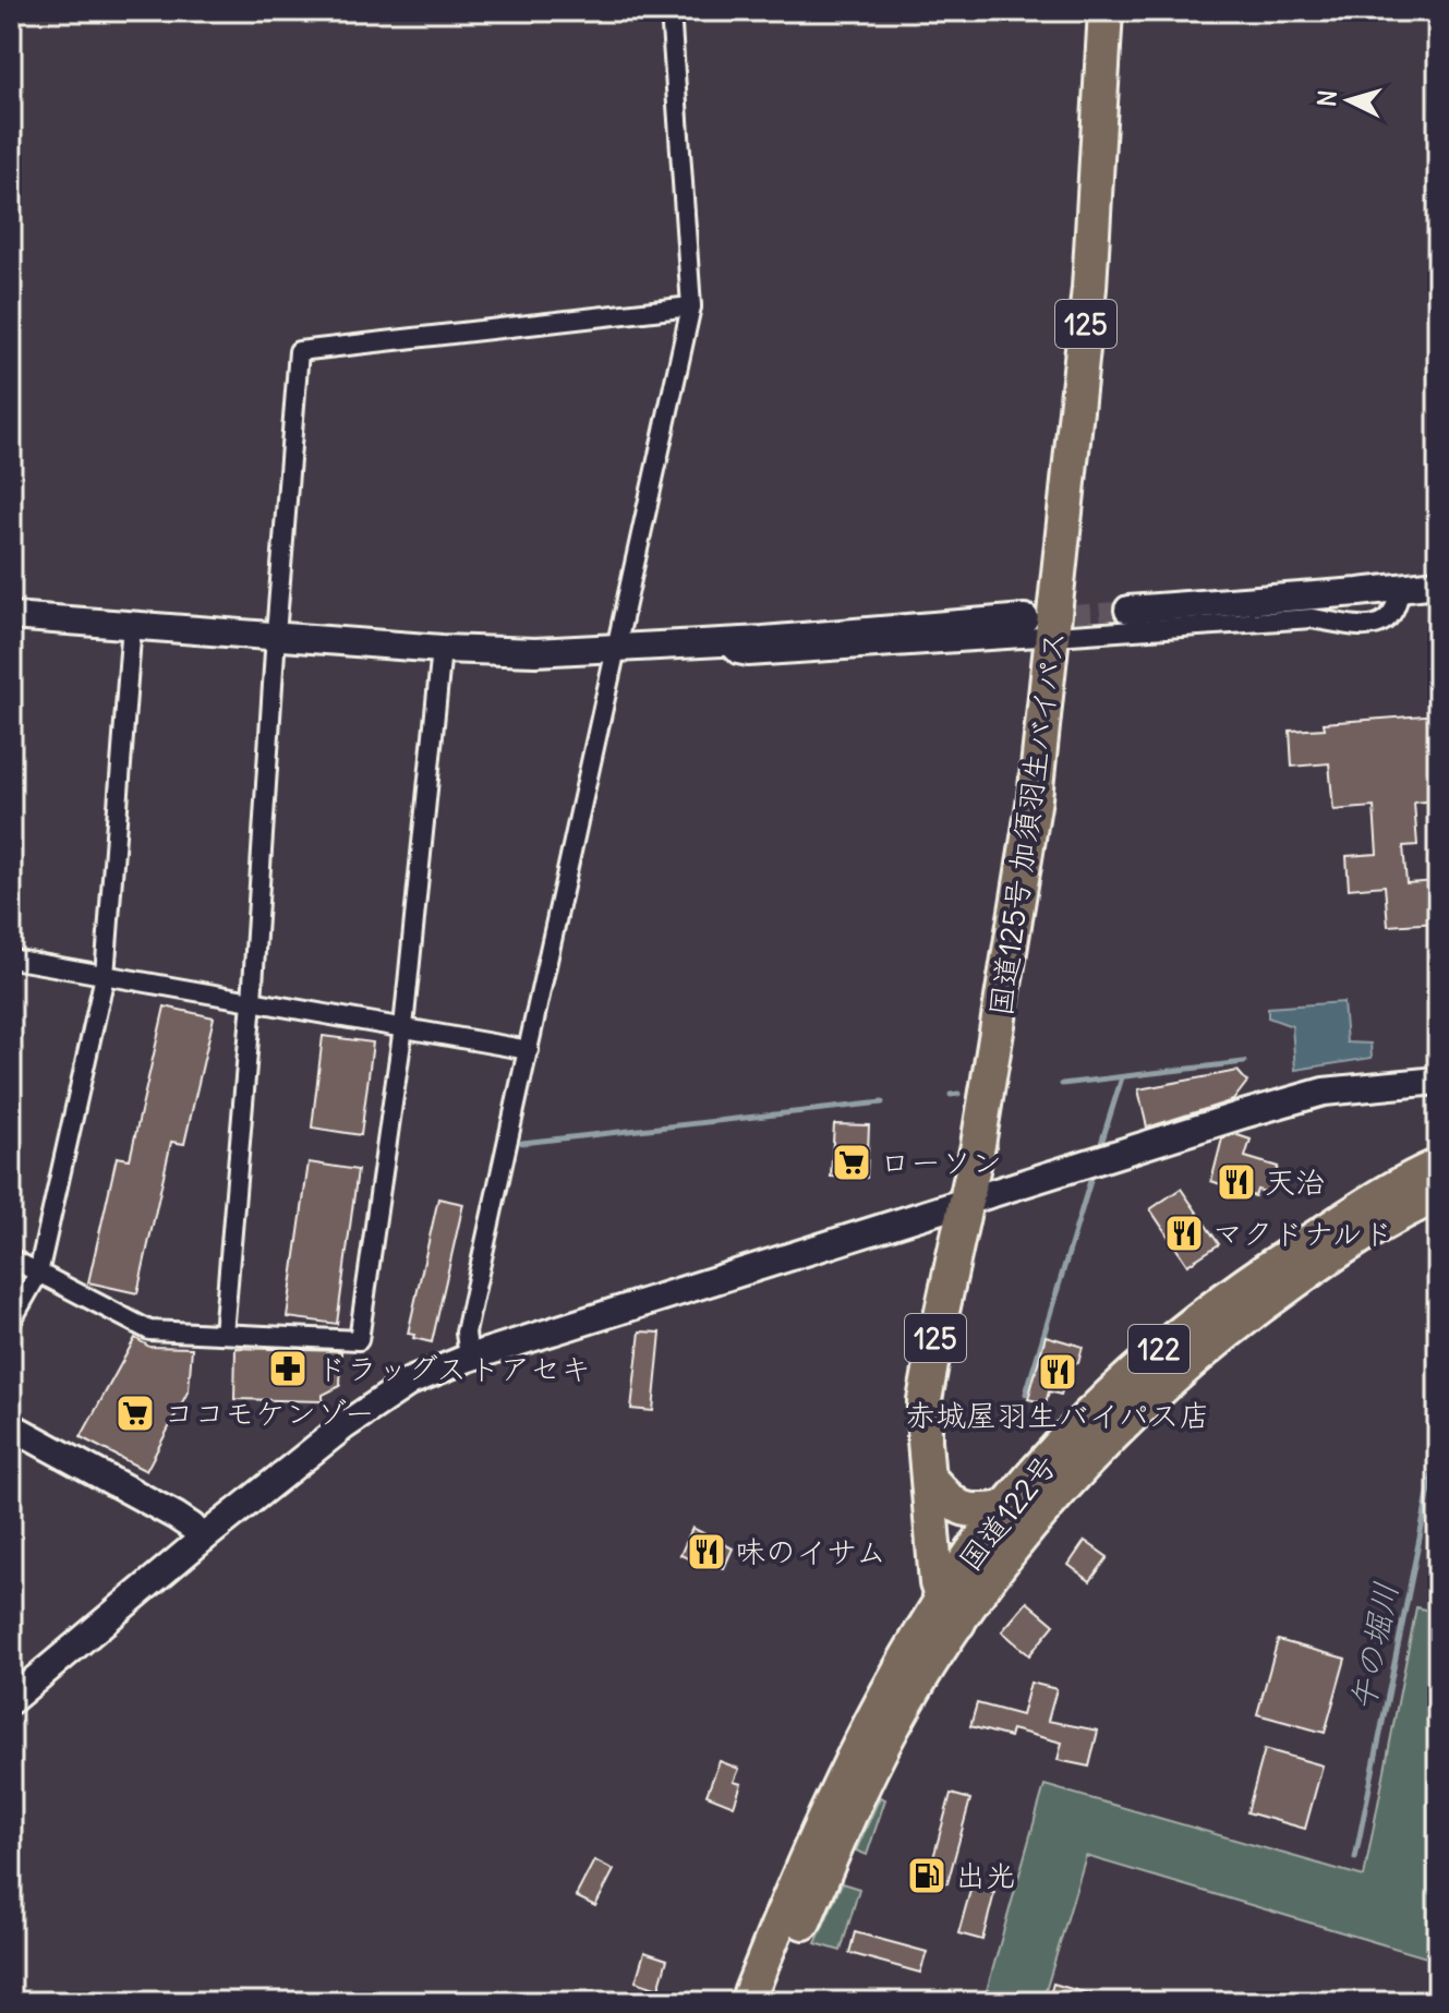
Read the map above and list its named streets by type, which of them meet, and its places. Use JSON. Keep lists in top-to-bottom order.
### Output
{
  "streets": {
    "highway": [
      "125",
      "国道125号 加須羽生バイパス",
      "122",
      "国道122号"
    ]
  },
  "crossings": [
    ["国道125号 加須羽生バイパス", "国道122号"]
  ],
  "water": ["午の堀川"],
  "places": {
    "supermarket": ["ローソン", "ココモケンゾー"],
    "restaurant": [
      "天治",
      "マクドナルド",
      "赤城屋羽生バイパス店",
      "味のイサム"
    ],
    "pharmacy": ["ドラッグストアセキ"],
    "fuel station": ["出光"]
  },
  "north": "left"
}
